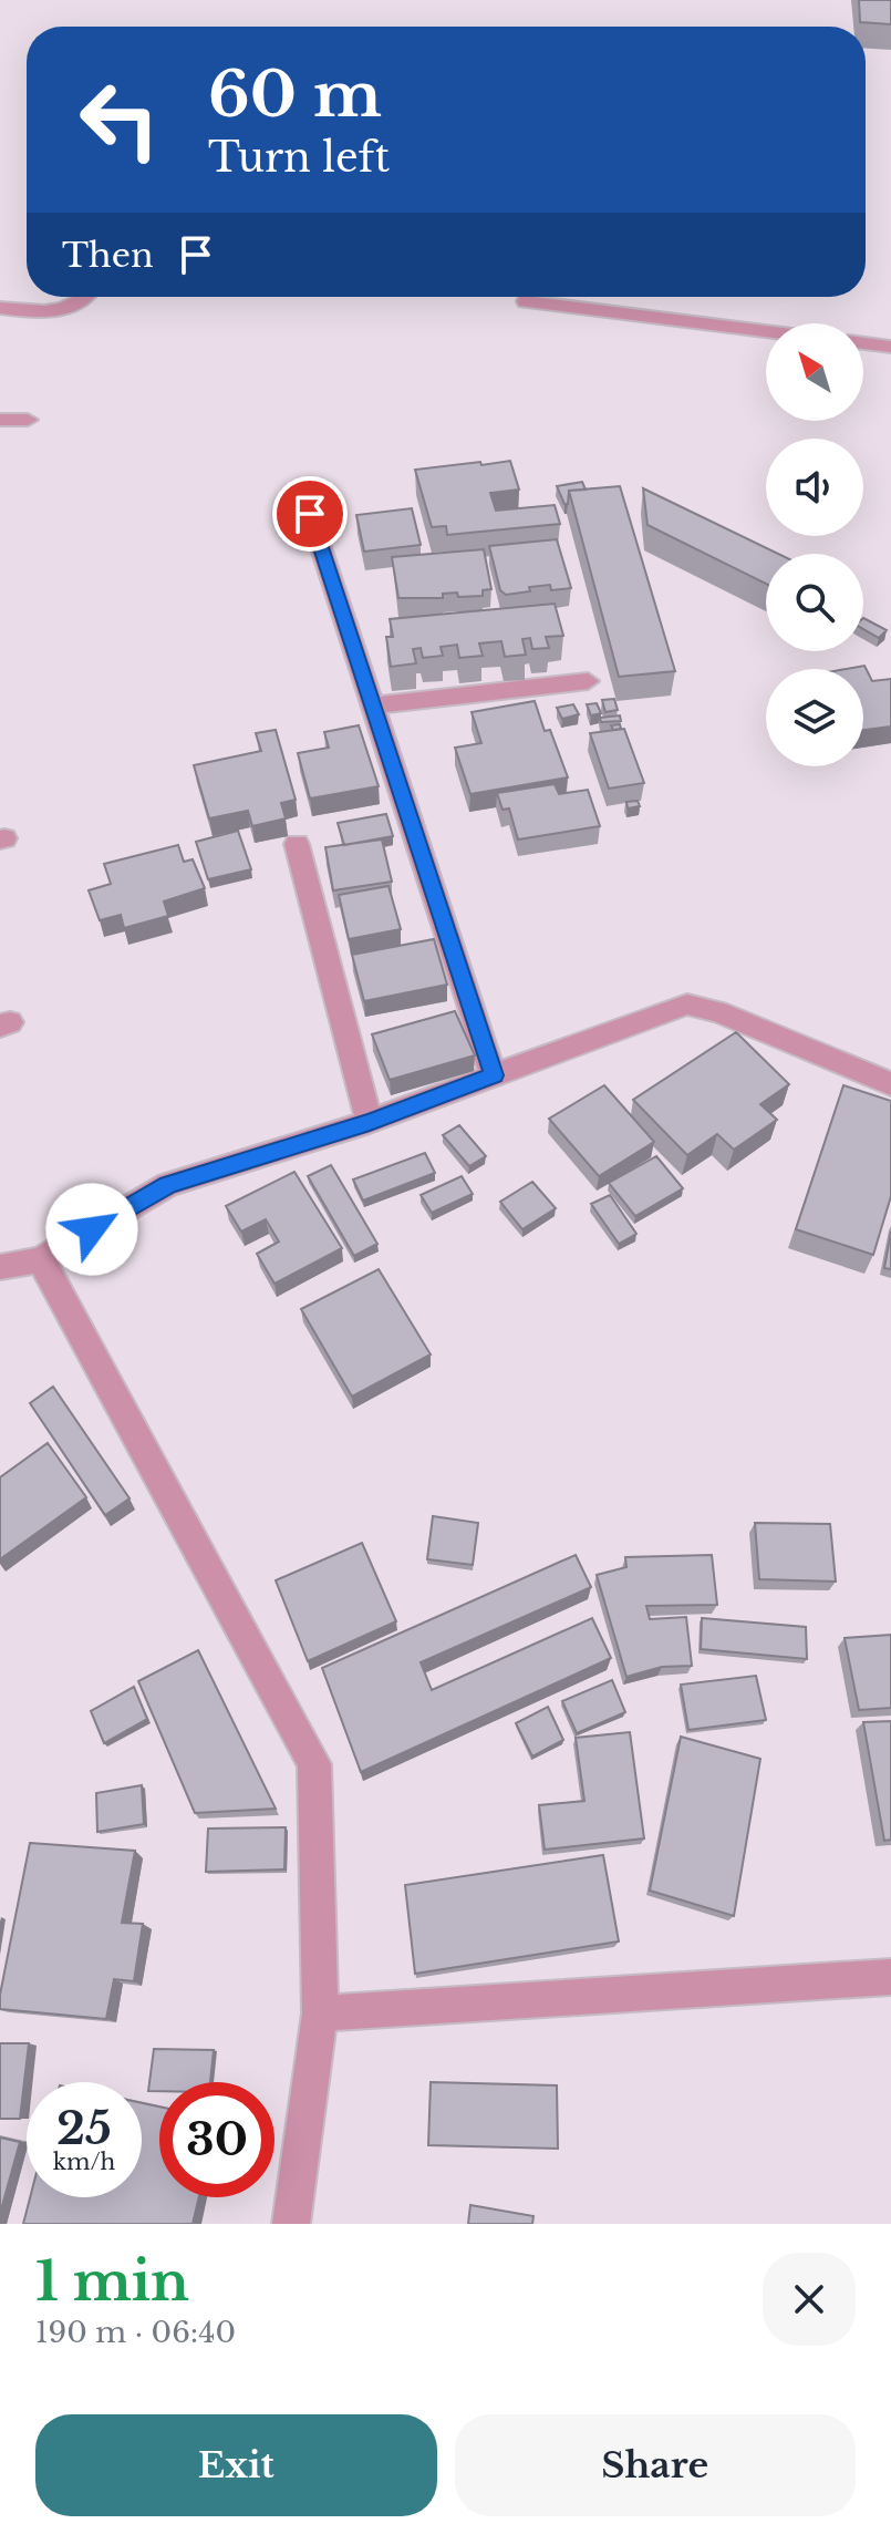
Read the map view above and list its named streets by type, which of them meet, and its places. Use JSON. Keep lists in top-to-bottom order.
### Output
{
  "north": "top left",
  "page": {
    "turn": ["60 m", "Turn left"],
    "then": "Then",
    "speed": "25 km/h",
    "limit": "30",
    "heading": ["1 min", "190 m · 06:40"],
    "buttons": ["Exit", "Share"]
  }
}
